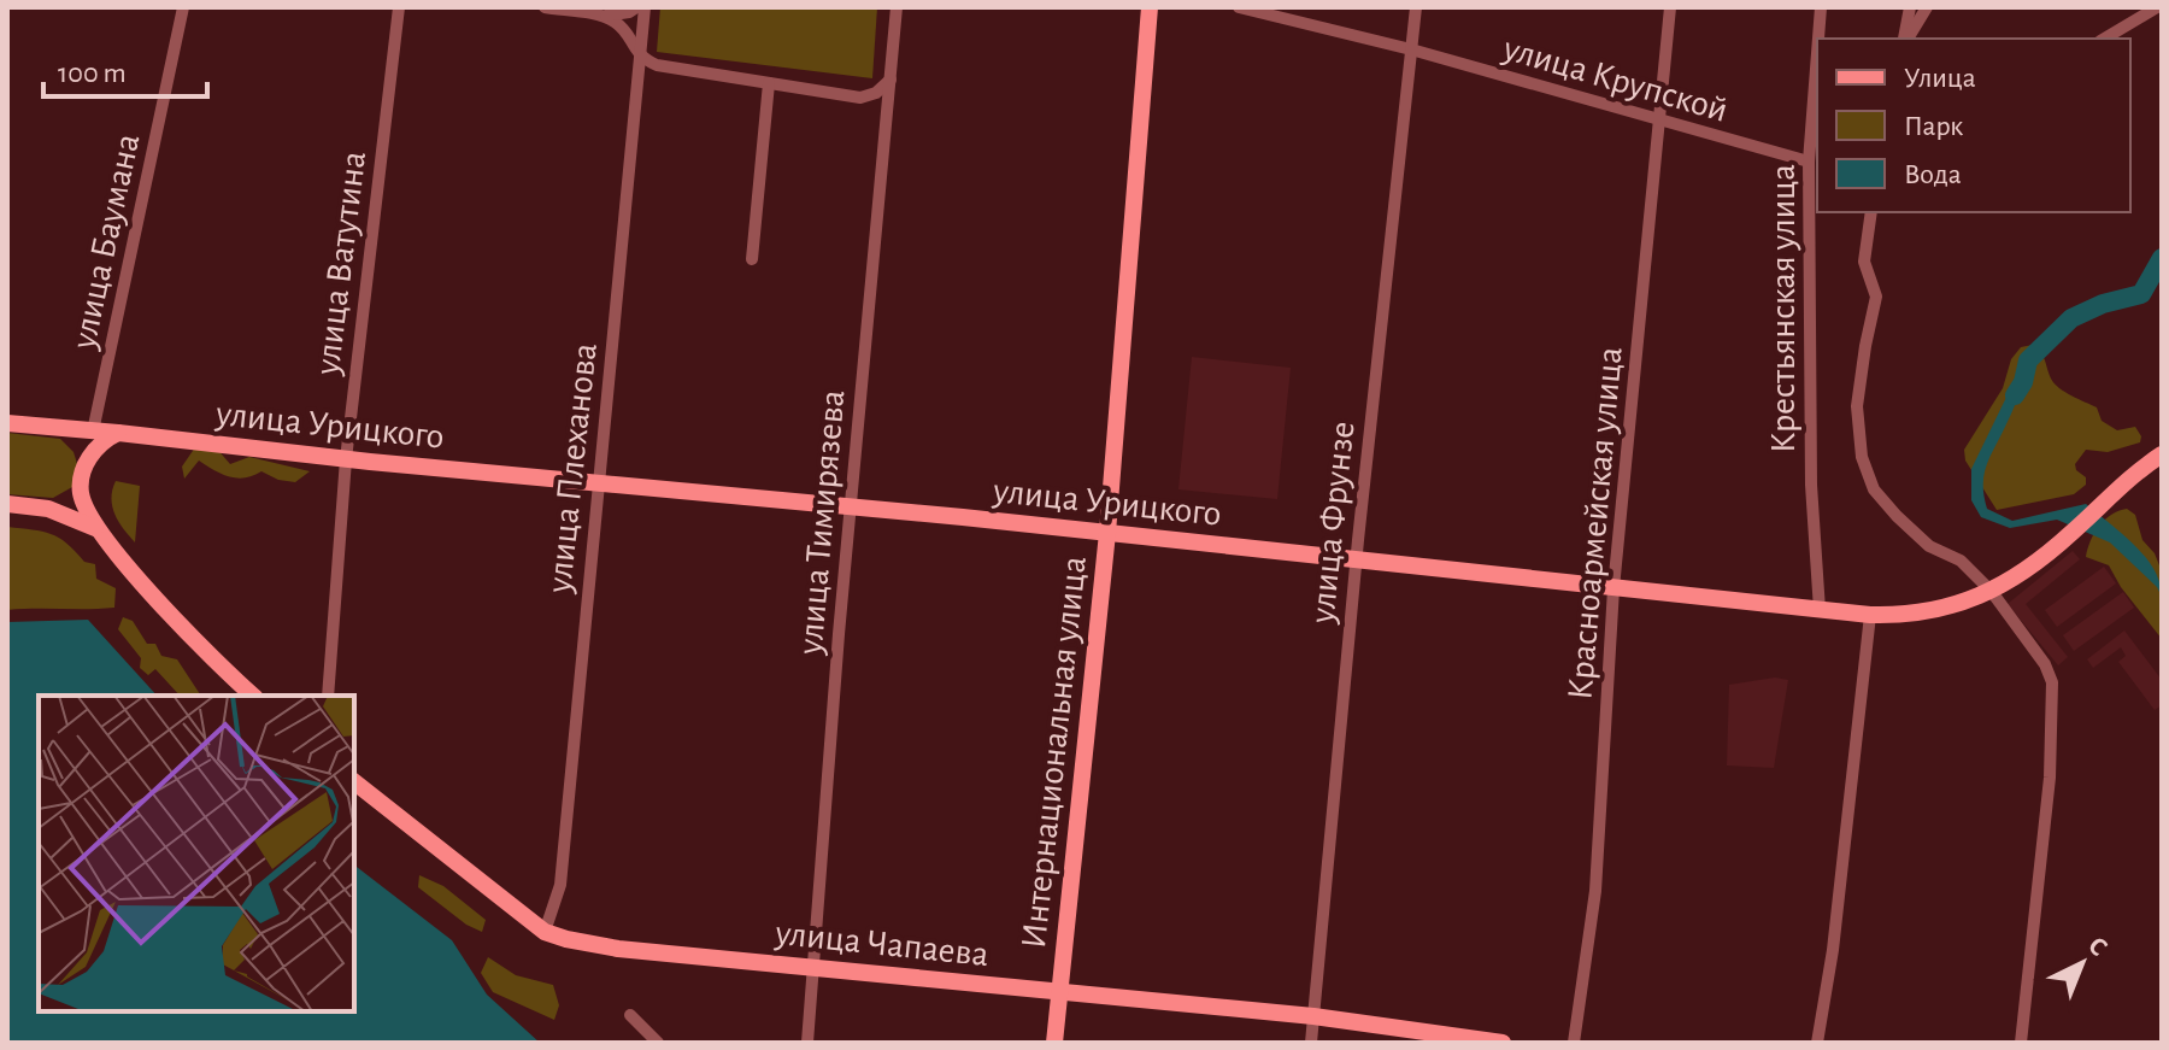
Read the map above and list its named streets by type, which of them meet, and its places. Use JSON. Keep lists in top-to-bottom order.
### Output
{
  "streets": {
    "main road": ["улица Урицкого", "Интернациональная улица", "улица Чапаева"],
    "street": [
      "улица Крупской",
      "улица Баумана",
      "улица Ватутина",
      "Крестьянская улица",
      "улица Плеханова",
      "улица Тимирязева",
      "улица Фрунзе",
      "Красноармейская улица"
    ]
  },
  "crossings": [
    ["улица Крупской", "Крестьянская улица"],
    ["улица Крупской", "улица Фрунзе"],
    ["улица Крупской", "Красноармейская улица"],
    ["улица Баумана", "улица Урицкого"],
    ["улица Ватутина", "улица Урицкого"],
    ["Крестьянская улица", "улица Урицкого"],
    ["улица Урицкого", "улица Плеханова"],
    ["улица Урицкого", "улица Тимирязева"],
    ["улица Урицкого", "улица Фрунзе"],
    ["улица Урицкого", "Красноармейская улица"],
    ["улица Урицкого", "Интернациональная улица"],
    ["улица Плеханова", "улица Чапаева"],
    ["улица Тимирязева", "улица Чапаева"],
    ["улица Фрунзе", "улица Чапаева"],
    ["Интернациональная улица", "улица Чапаева"]
  ],
  "legend": ["Улица", "Парк", "Вода"],
  "scale_bar": "100 m",
  "north": "top right"
}
